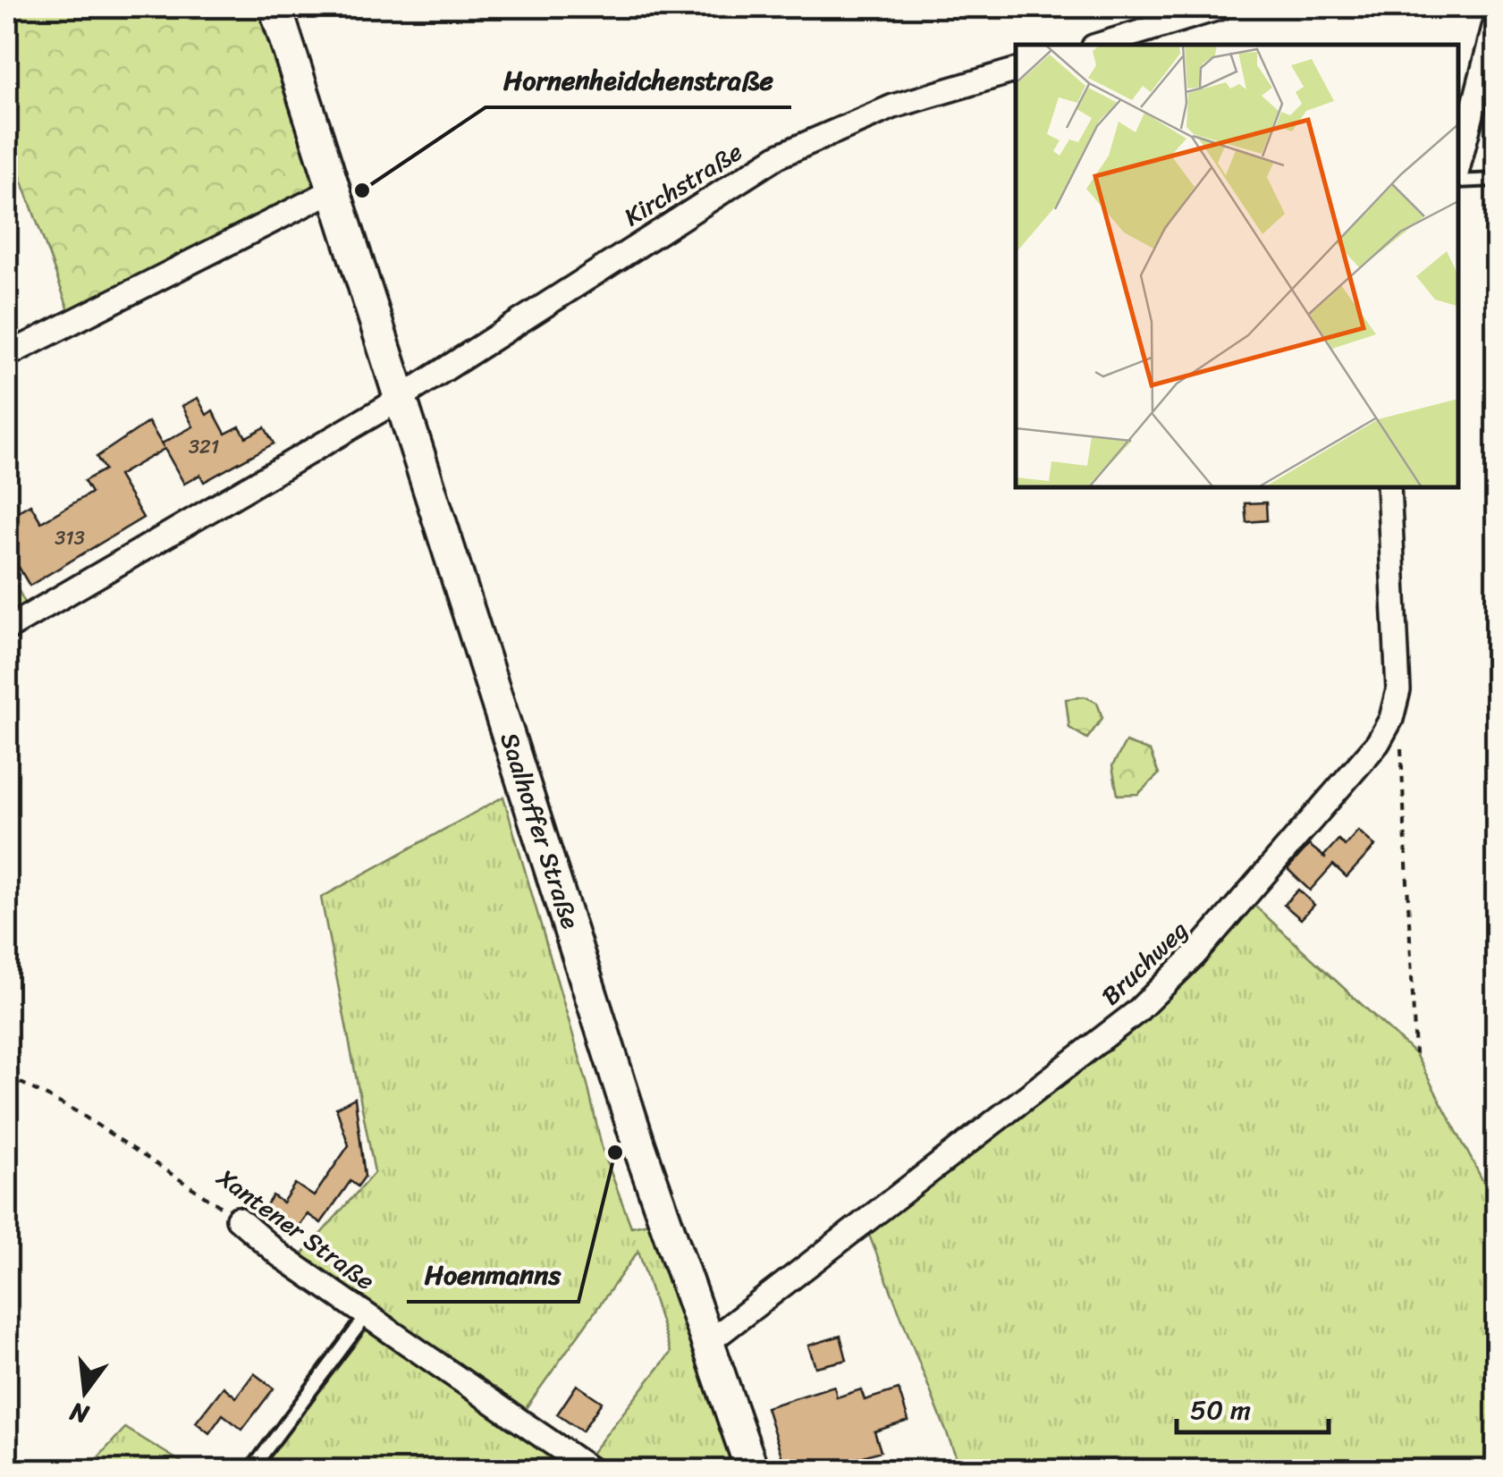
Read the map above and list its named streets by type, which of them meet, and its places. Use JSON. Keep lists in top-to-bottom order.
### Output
{
  "streets": {
    "main road": ["Saalhoffer Straße"],
    "street": ["Kirchstraße", "Bruchweg", "Xantener Straße"]
  },
  "crossings": [
    ["Kirchstraße", "Saalhoffer Straße"],
    ["Saalhoffer Straße", "Bruchweg"]
  ],
  "places": ["Hornenheidchenstraße", "Hoenmanns"],
  "house_numbers": ["321", "313"],
  "scale_bar": "50 m",
  "north": "bottom"
}
